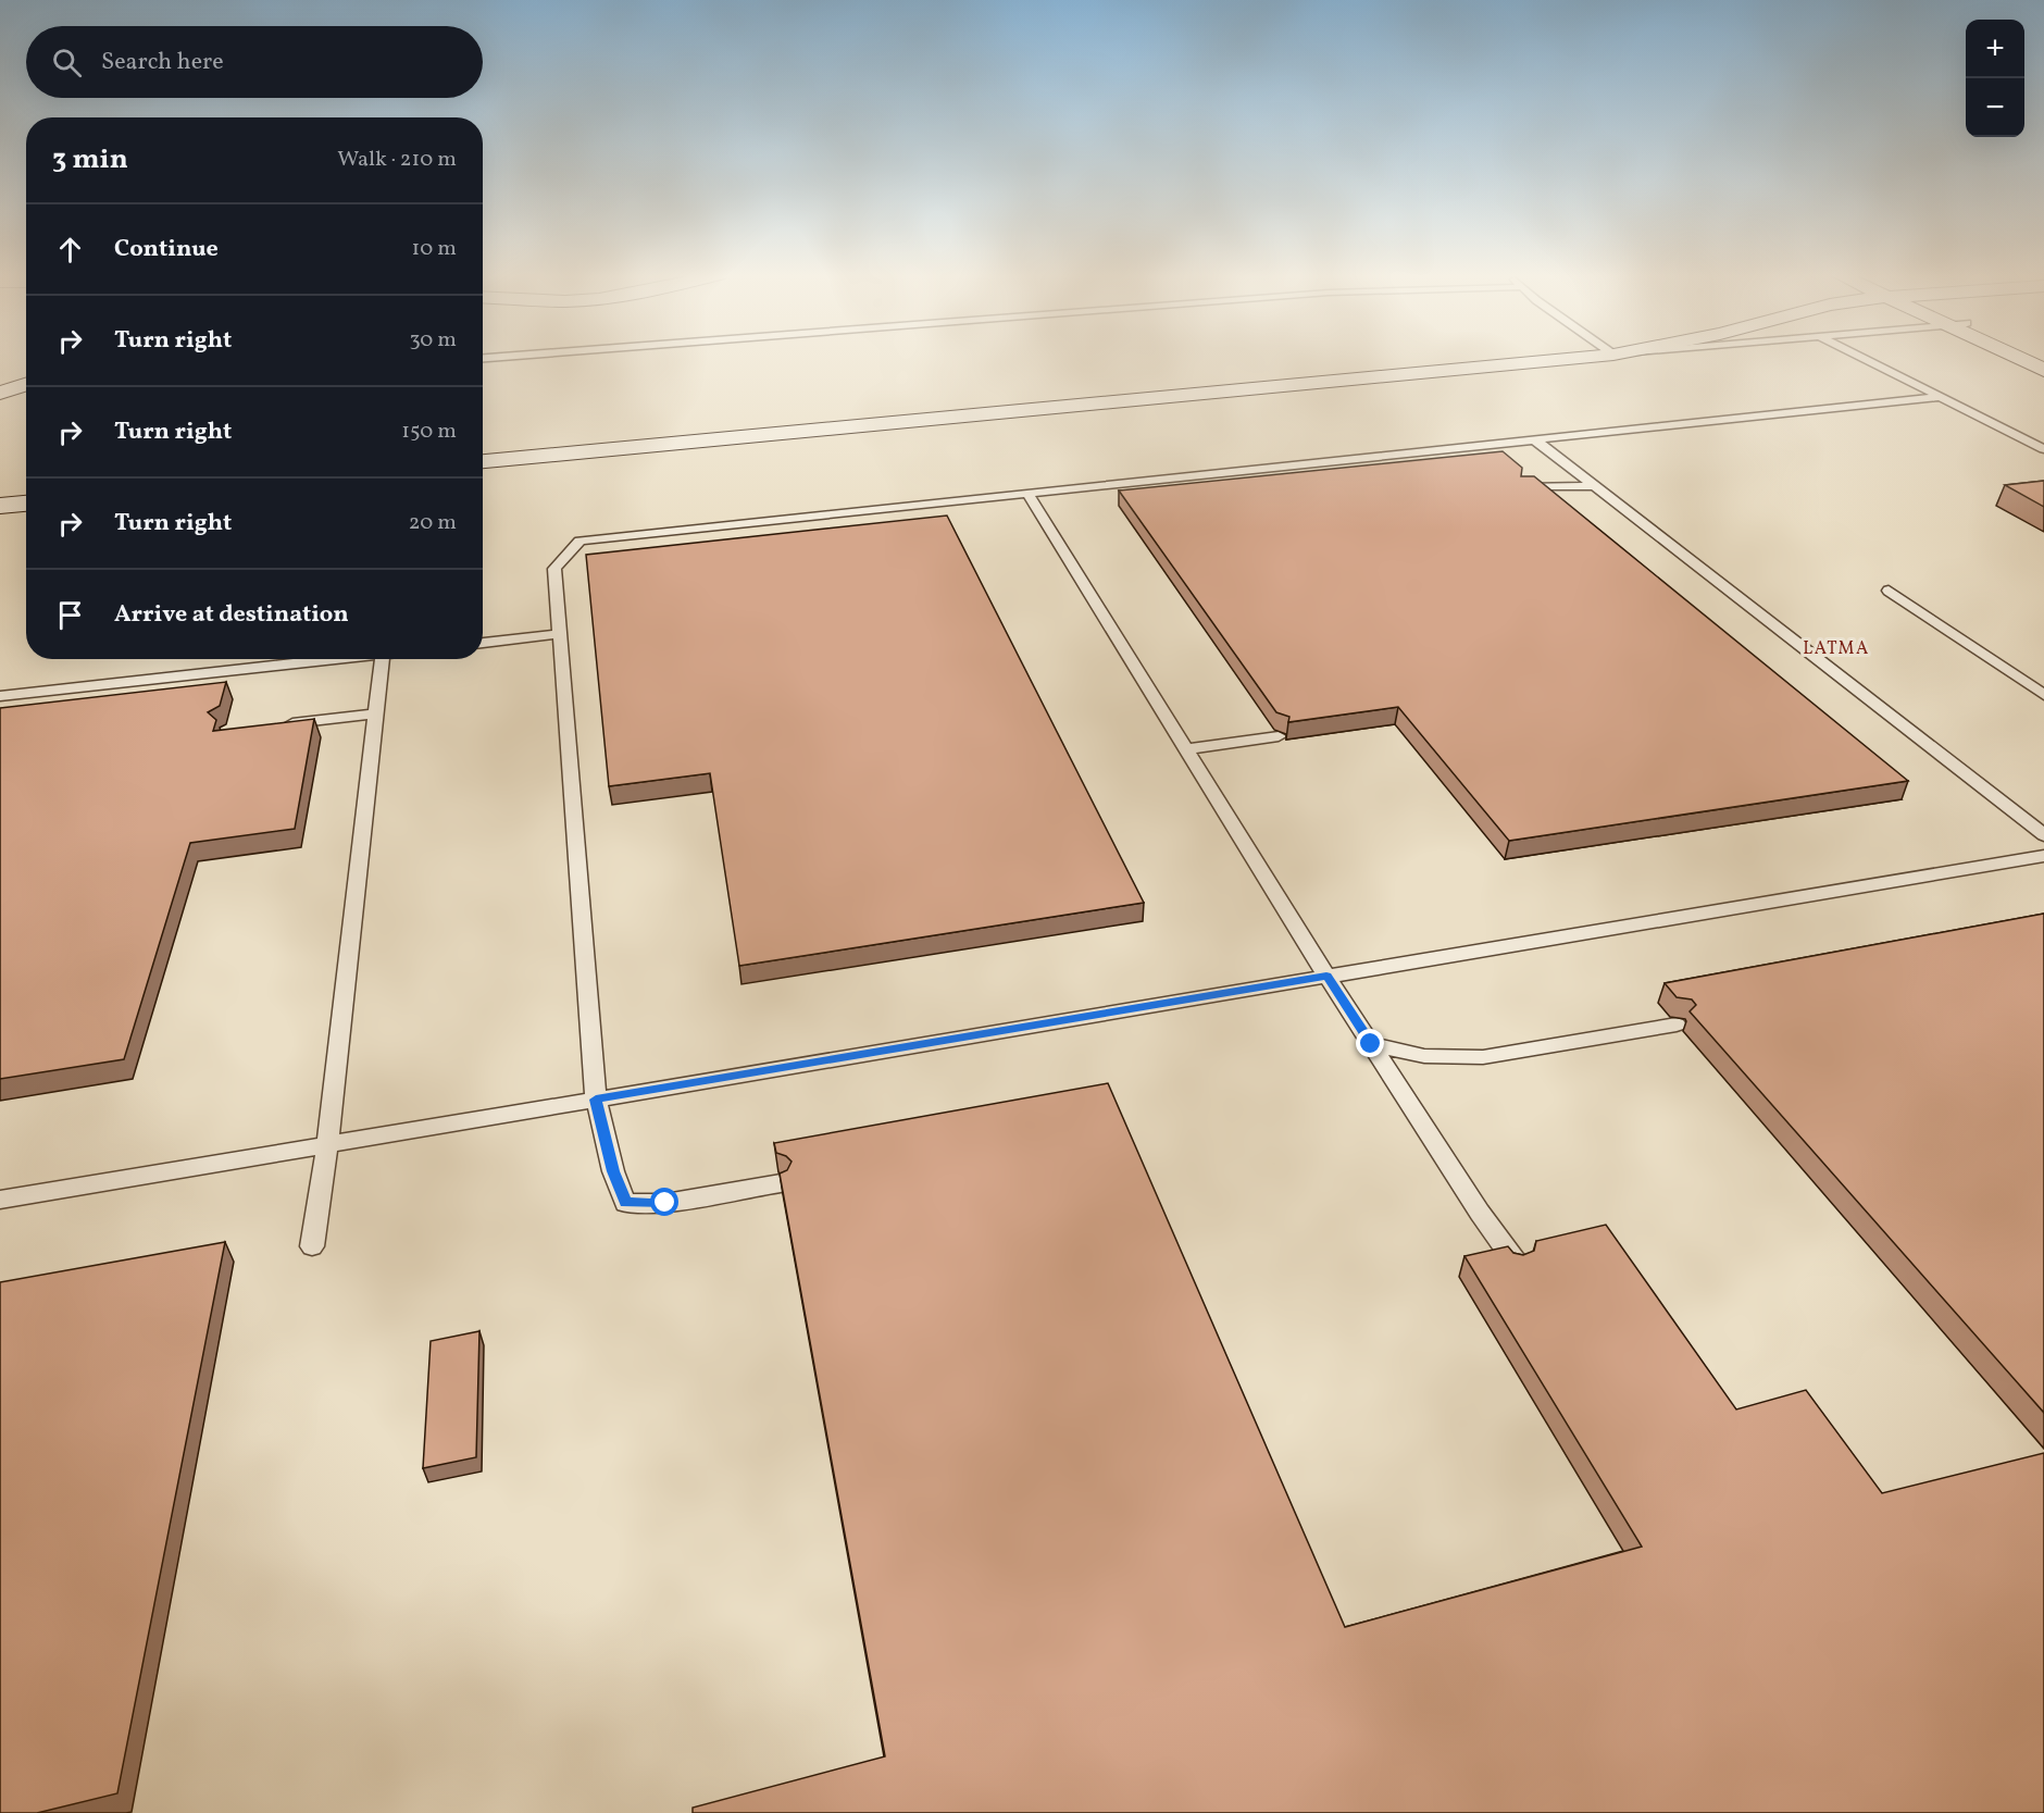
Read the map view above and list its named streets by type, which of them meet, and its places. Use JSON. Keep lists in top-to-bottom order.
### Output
{
  "districts": ["LATMA"],
  "page": {
    "map_buttons": ["+", "−"],
    "search": "Search here",
    "heading": ["3 min", "Walk · 210 m"],
    "list": [
      ["Continue", "10 m"],
      ["Turn right", "30 m"],
      ["Turn right", "150 m"],
      ["Turn right", "20 m"],
      "Arrive at destination"
    ]
  }
}
